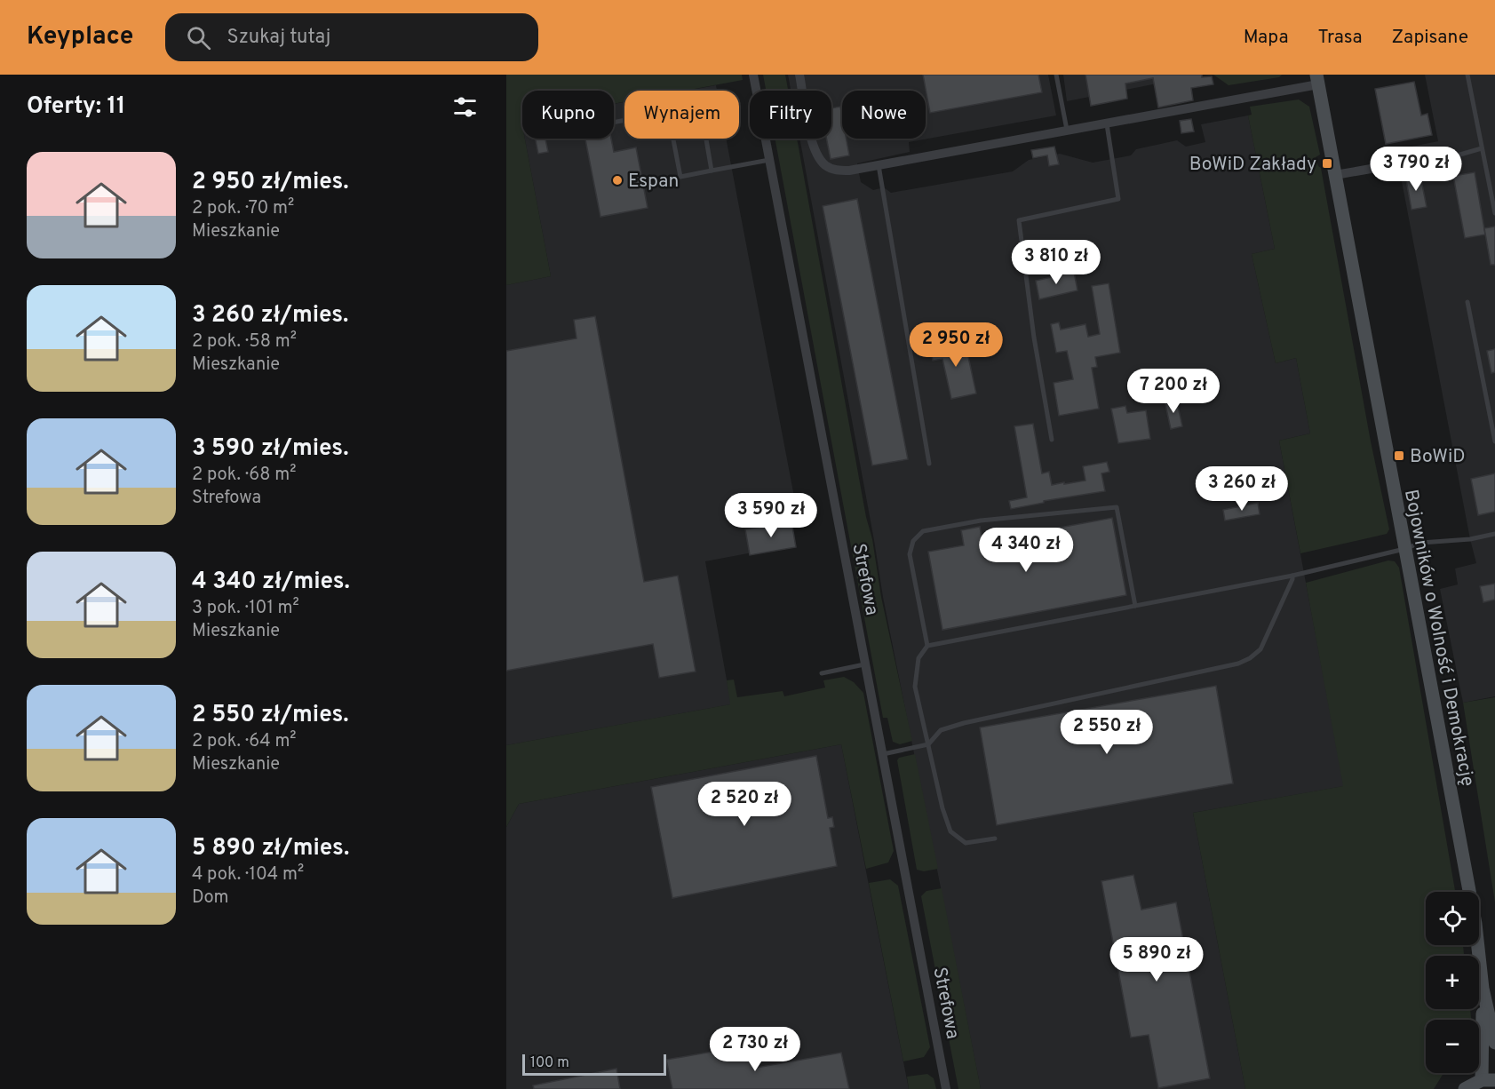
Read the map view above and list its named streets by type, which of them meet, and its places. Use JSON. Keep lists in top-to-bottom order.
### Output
{
  "streets": {
    "main road": ["Bojowników o Wolność i Demokrację"],
    "street": ["Strefowa"]
  },
  "places": {
    "transit": ["BoWiD Zakłady", "BoWiD"],
    "other": ["Espan"]
  },
  "scale_bar": "100 m",
  "page": {
    "header": "Keyplace",
    "search": "Szukaj tutaj",
    "nav": ["Mapa", "Trasa", "Zapisane"],
    "heading": "Oferty: 11",
    "chip": [
      "Kupno",
      "Wynajem",
      "Filtry",
      "Nowe"
    ],
    "list": [
      {
        "name": "2 950 zł/mies.",
        "note": "2 pok. · 70 m² · Mieszkanie"
      },
      {
        "name": "3 260 zł/mies.",
        "note": "2 pok. · 58 m² · Mieszkanie"
      },
      {
        "name": "3 590 zł/mies.",
        "note": "2 pok. · 68 m² · Strefowa"
      },
      {
        "name": "4 340 zł/mies.",
        "note": "3 pok. · 101 m² · Mieszkanie"
      },
      {
        "name": "2 550 zł/mies.",
        "note": "2 pok. · 64 m² · Mieszkanie"
      },
      {
        "name": "5 890 zł/mies.",
        "note": "4 pok. · 104 m² · Dom"
      }
    ],
    "price": [
      "3 790 zł",
      "3 810 zł",
      "2 950 zł",
      "7 200 zł",
      "3 260 zł",
      "3 590 zł",
      "4 340 zł",
      "2 550 zł",
      "2 520 zł",
      "5 890 zł",
      "2 730 zł"
    ],
    "map_buttons": ["+", "−"],
    "scale": "100 m"
  }
}
